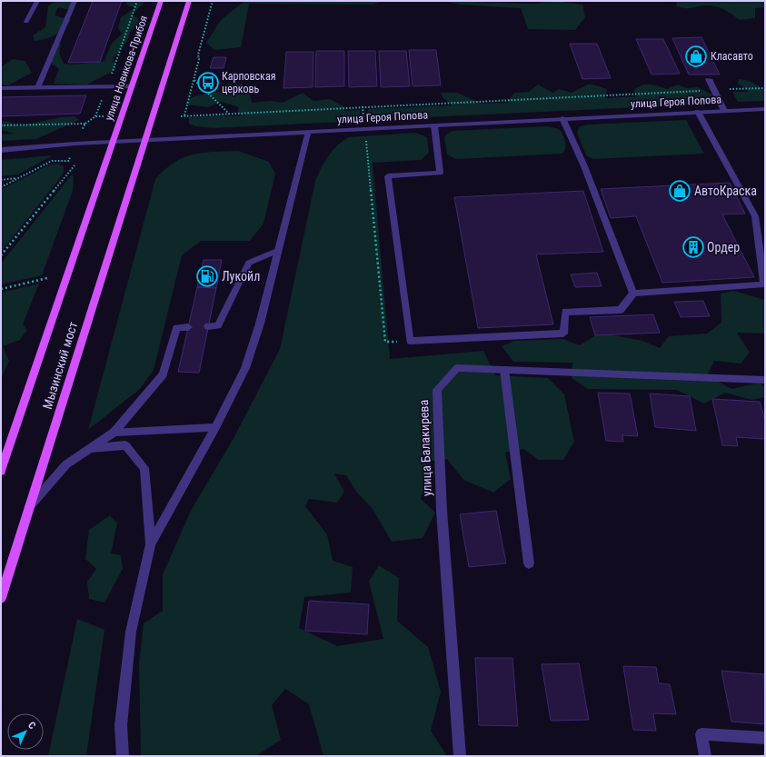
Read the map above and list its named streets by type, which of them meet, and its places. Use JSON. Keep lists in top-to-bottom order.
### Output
{
  "streets": {
    "main road": ["улица Новикова-Прибоя", "Мызинский мост"],
    "street": ["улица Героя Попова", "улица Балакирева"]
  },
  "crossings": [
    ["улица Новикова-Прибоя", "улица Героя Попова"],
    ["улица Новикова-Прибоя", "Мызинский мост"],
    ["улица Героя Попова", "Мызинский мост"]
  ],
  "places": {
    "shop": ["Класавто", "АвтоКраска"],
    "bus stop": ["Карповская церковь"],
    "building": ["Ордер"],
    "fuel station": ["Лукойл"]
  },
  "north": "top right"
}
